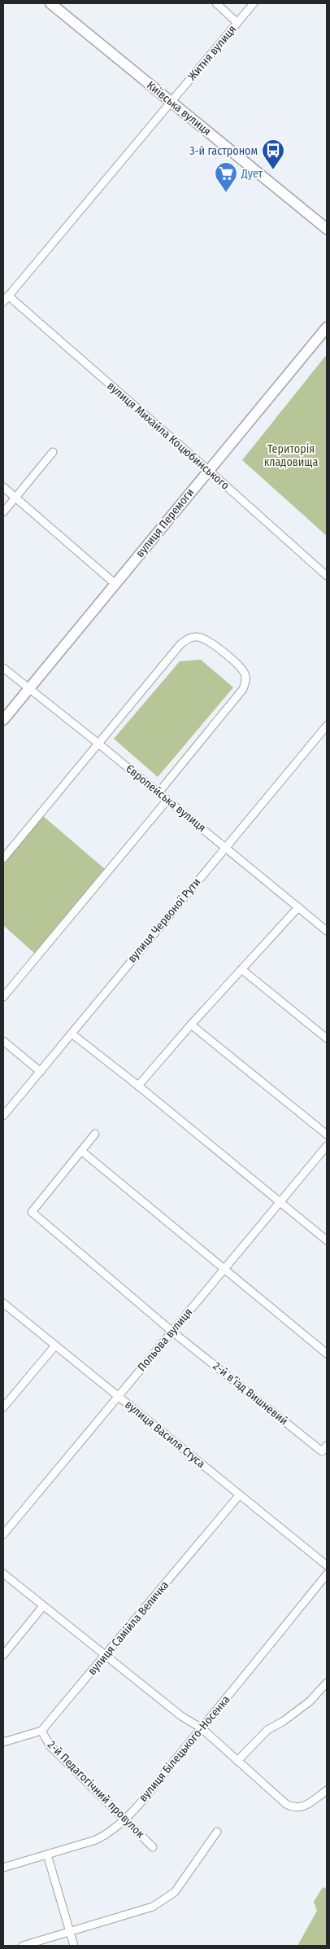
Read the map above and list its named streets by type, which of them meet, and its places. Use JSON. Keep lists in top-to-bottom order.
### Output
{
  "streets": {
    "street": [
      "Житня вулиця",
      "Київська вулиця",
      "вулиця Михайла Коцюбинського",
      "вулиця Перемоги",
      "Європейська вулиця",
      "вулиця Червоної Рути",
      "Польова вулиця",
      "2-й вʼїзд Вишневий",
      "вулиця Василя Стуса",
      "вулиця Самійла Величка",
      "вулиця Білецького-Носенка",
      "2-й Педагогічний провулок"
    ]
  },
  "crossings": [
    ["Житня вулиця", "Київська вулиця"],
    ["Житня вулиця", "вулиця Михайла Коцюбинського"],
    ["вулиця Михайла Коцюбинського", "вулиця Перемоги"],
    ["вулиця Перемоги", "Європейська вулиця"],
    ["Європейська вулиця", "вулиця Червоної Рути"],
    ["Польова вулиця", "2-й вʼїзд Вишневий"],
    ["Польова вулиця", "вулиця Василя Стуса"],
    ["вулиця Василя Стуса", "вулиця Самійла Величка"],
    ["вулиця Самійла Величка", "2-й Педагогічний провулок"],
    ["вулиця Білецького-Носенка", "2-й Педагогічний провулок"]
  ],
  "parks": ["Територія кладовища"],
  "places": {
    "bus stop": ["3-й гастроном"],
    "supermarket": ["Дует"]
  }
}
